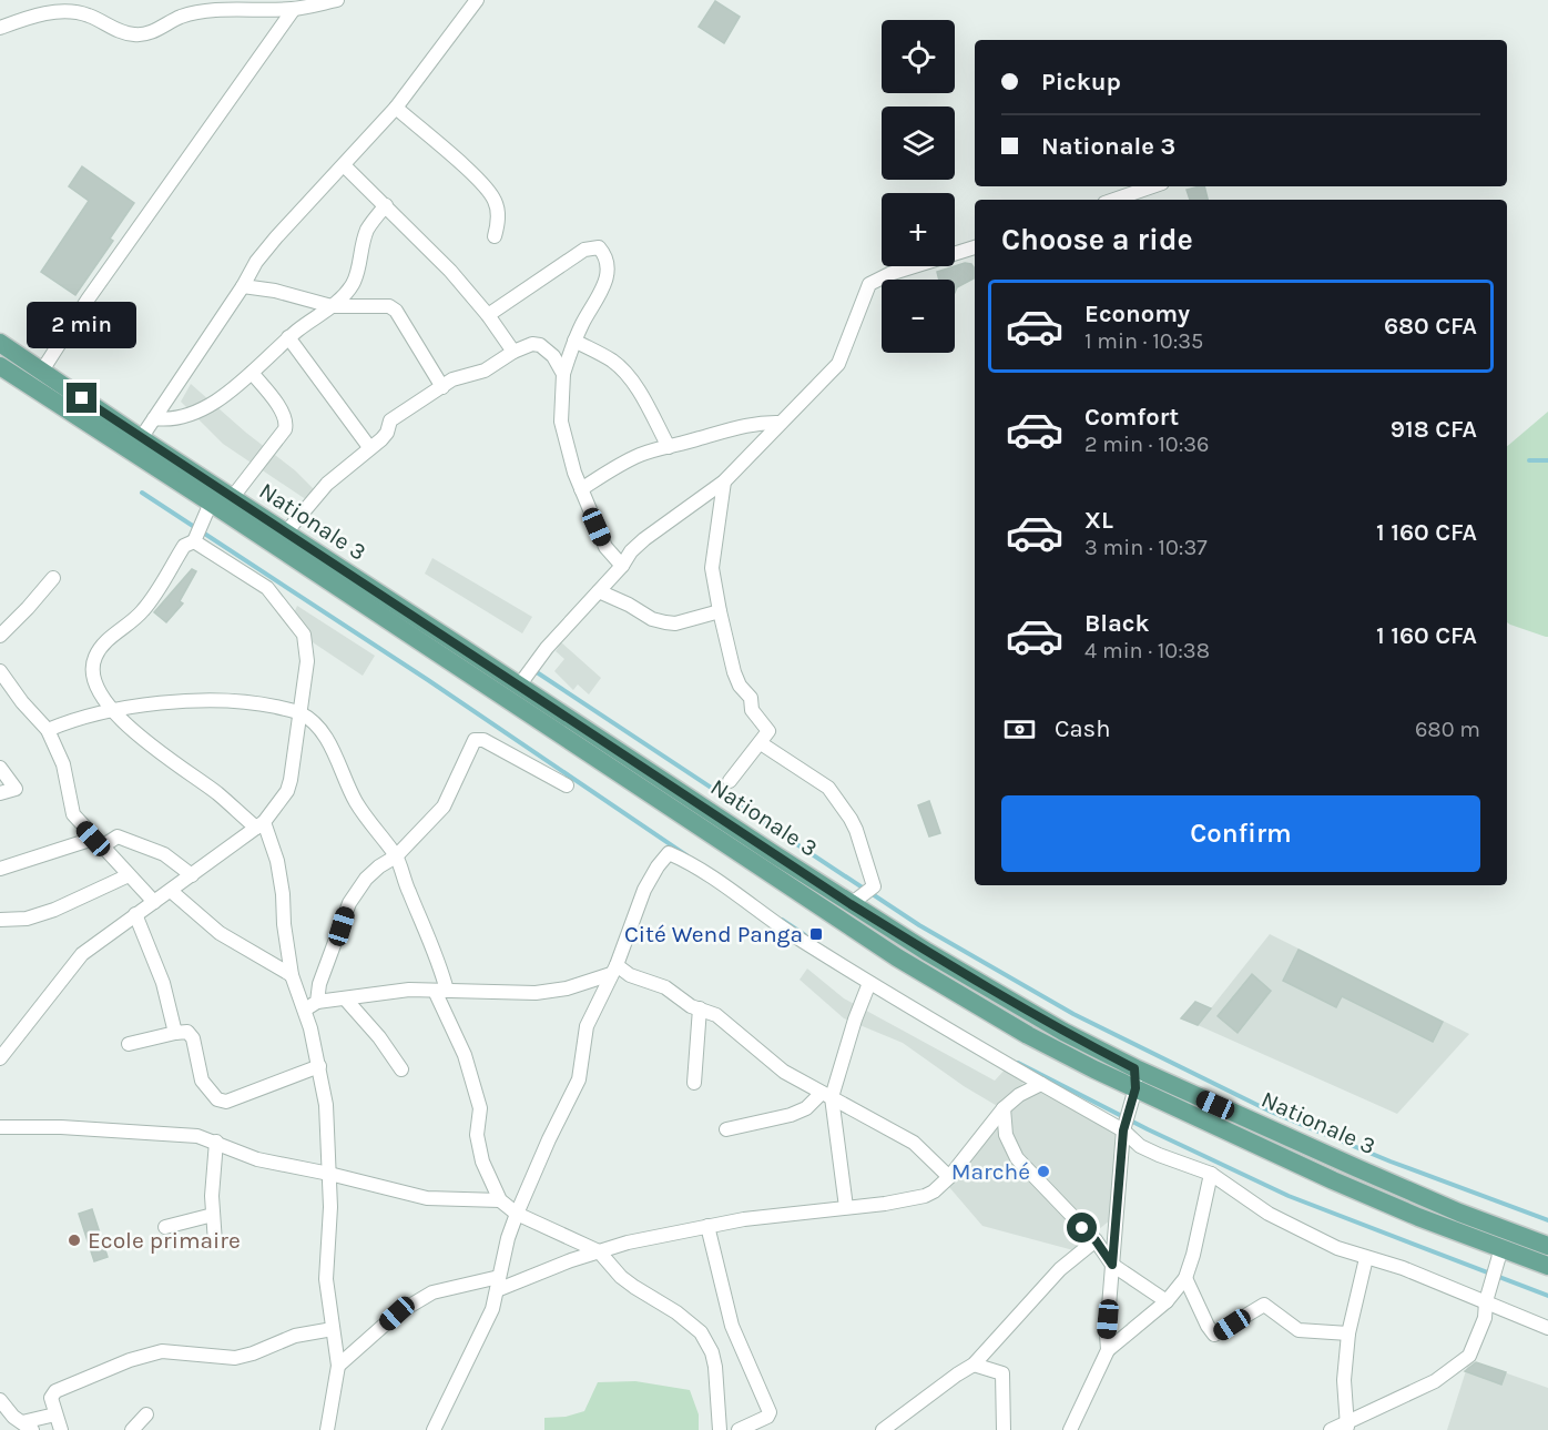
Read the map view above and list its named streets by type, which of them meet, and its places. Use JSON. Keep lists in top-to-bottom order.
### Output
{
  "streets": {
    "main road": ["Nationale 3"]
  },
  "places": {
    "transit": ["Cité Wend Panga"],
    "other": ["Marché", "Ecole primaire"]
  },
  "page": {
    "map_buttons": ["+", "−"],
    "banner": ["Pickup", "Nationale 3"],
    "heading": "Choose a ride",
    "list": [
      {
        "name": "Economy",
        "note": "1 min · 10:35",
        "value": "680 CFA"
      },
      {
        "name": "Comfort",
        "note": "2 min · 10:36",
        "value": "918 CFA"
      },
      {
        "name": "XL",
        "note": "3 min · 10:37",
        "value": "1 160 CFA"
      },
      {
        "name": "Black",
        "note": "4 min · 10:38",
        "value": "1 160 CFA"
      }
    ],
    "bubble": "2 min",
    "pay": ["Cash", "680 m"],
    "buttons": "Confirm"
  }
}
